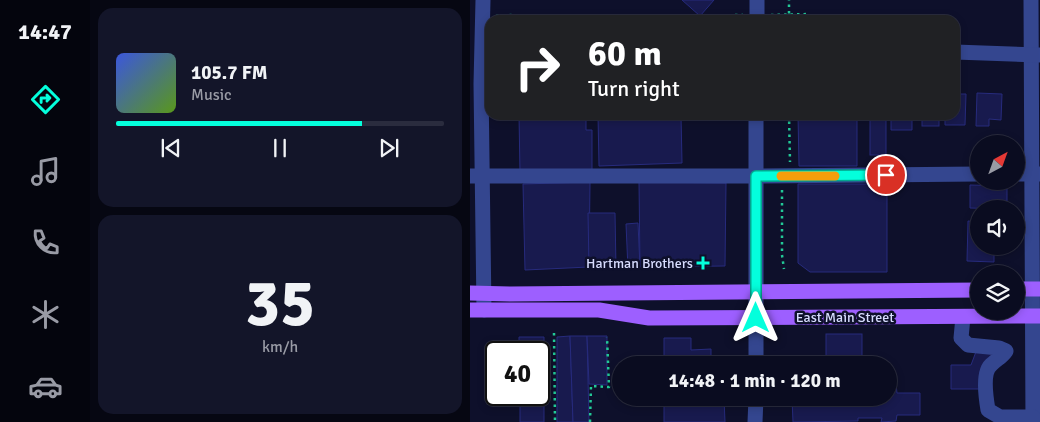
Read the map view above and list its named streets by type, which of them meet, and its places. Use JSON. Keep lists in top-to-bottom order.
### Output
{
  "streets": {
    "main road": ["East Main Street"]
  },
  "places": {
    "health": ["Hartman Brothers"]
  },
  "north": "top right",
  "page": {
    "tabs": "14:47",
    "turn": ["60 m", "Turn right"],
    "song": ["105.7 FM", "Music"],
    "tile": ["35", "km/h"],
    "limit": "40",
    "trip": "14:48 · 1 min · 120 m"
  }
}
